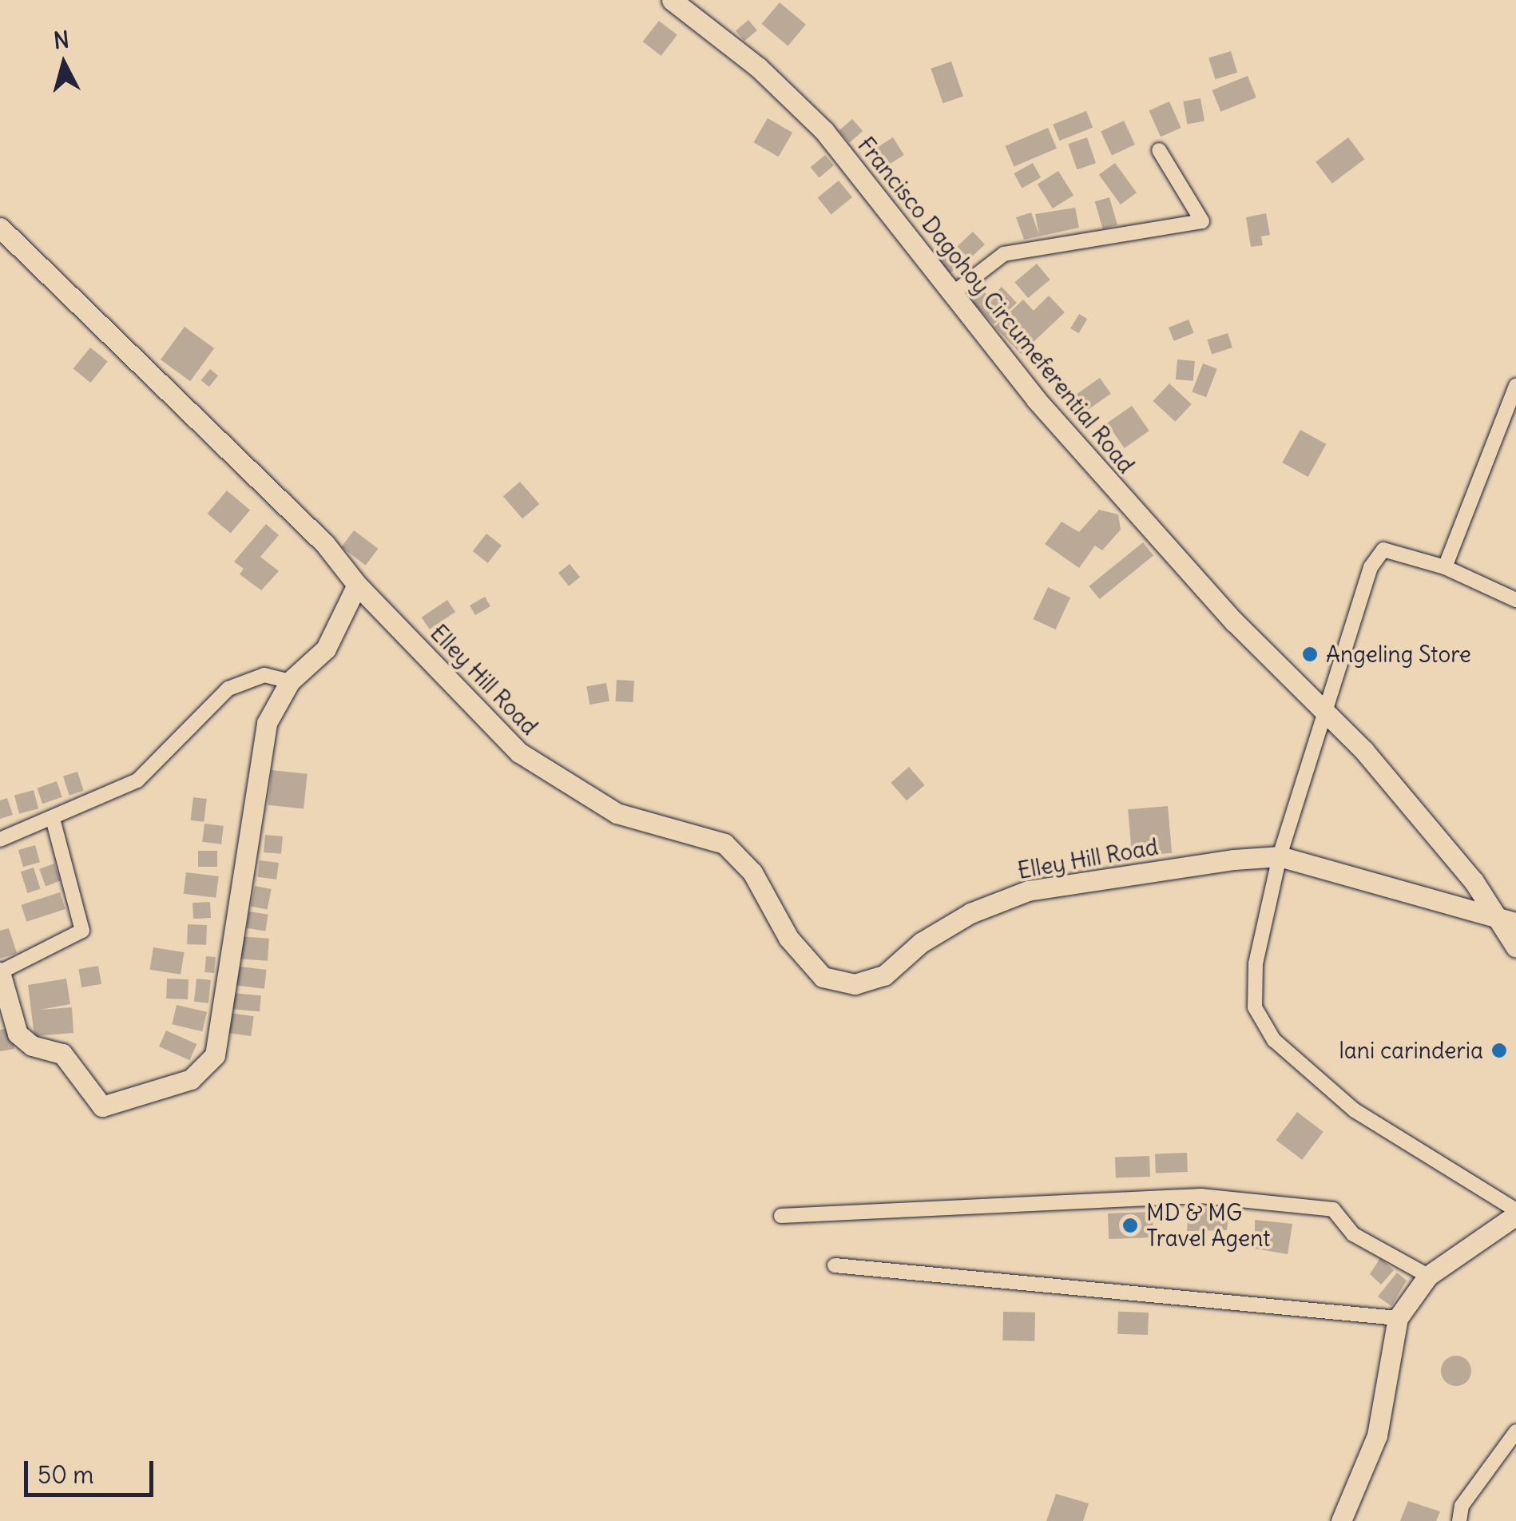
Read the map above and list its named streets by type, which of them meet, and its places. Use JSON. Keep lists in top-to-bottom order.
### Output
{
  "streets": {
    "street": ["Francisco Dagohoy Circumeferential Road", "Elley Hill Road"]
  },
  "crossings": [
    ["Francisco Dagohoy Circumeferential Road", "Elley Hill Road"]
  ],
  "places": ["Angeling Store", "lani carinderia", "MD & MG Travel Agent"],
  "scale_bar": "50 m",
  "north": "top"
}
